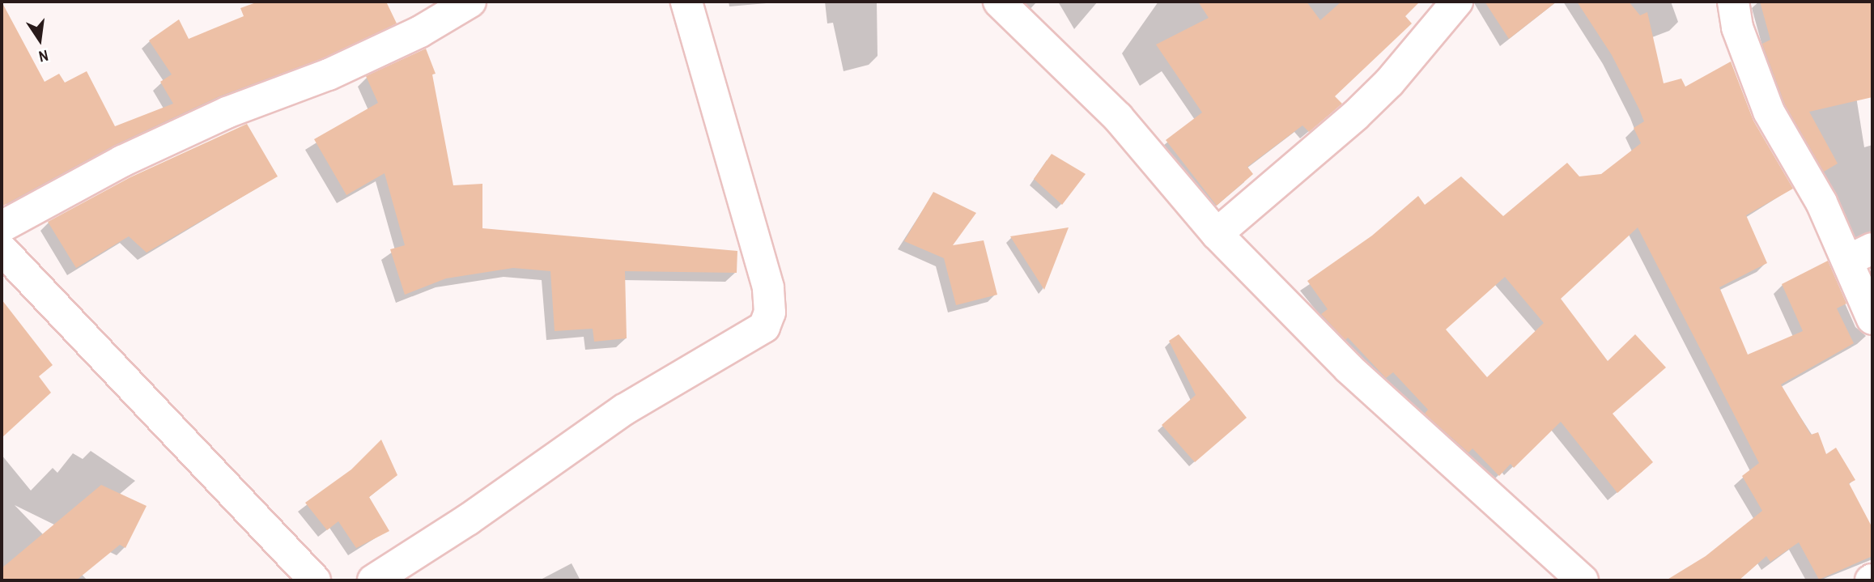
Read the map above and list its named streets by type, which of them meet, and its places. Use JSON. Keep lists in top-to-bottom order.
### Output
{
  "north": "bottom"
}
